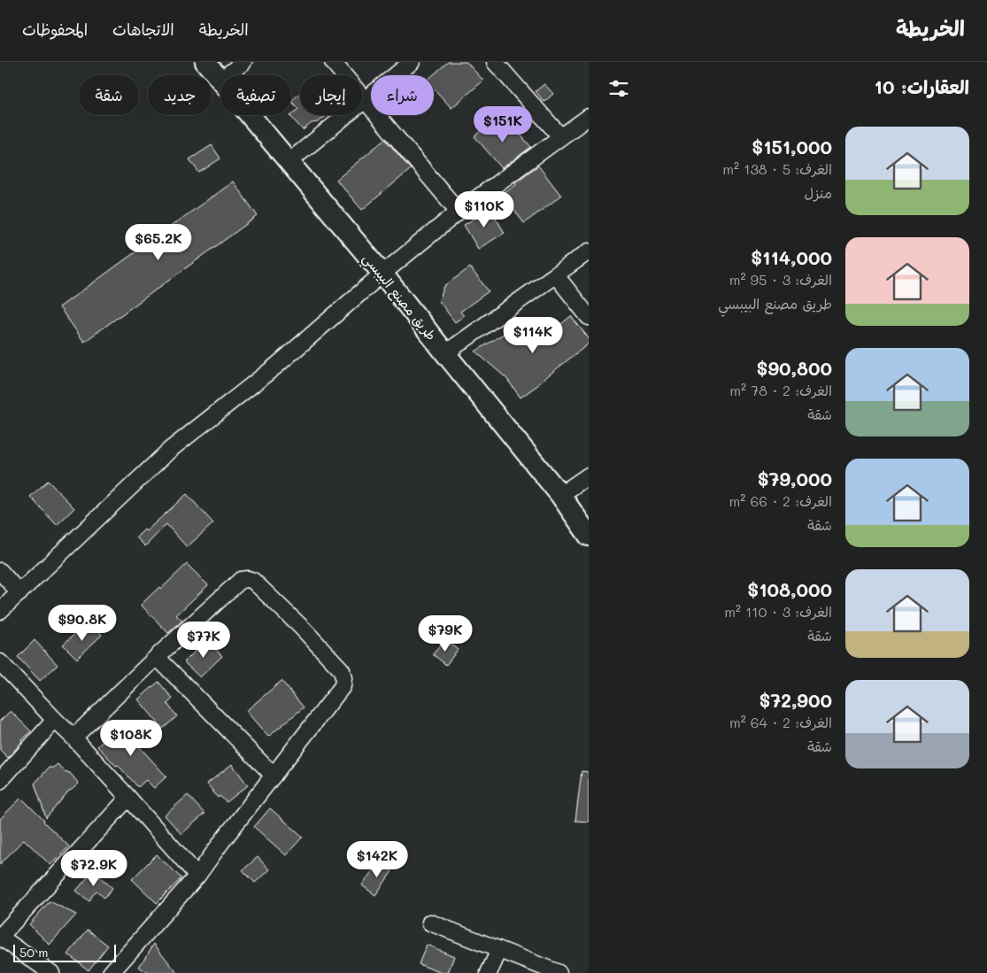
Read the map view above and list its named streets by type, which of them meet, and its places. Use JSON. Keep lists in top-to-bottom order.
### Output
{
  "streets": {
    "main road": ["طريق مصنع البيبسي"]
  },
  "scale_bar": "50 m",
  "page": {
    "header": "الخريطة",
    "nav": ["الخريطة", "الاتجاهات", "المحفوظات"],
    "heading": "العقارات: 10",
    "chip": [
      "شراء",
      "إيجار",
      "تصفية",
      "جديد",
      "شقة"
    ],
    "price": [
      "$151K",
      "$110K",
      "$65.2K",
      "$114K",
      "$90.8K",
      "$79K",
      "$77K",
      "$108K",
      "$142K",
      "$72.9K"
    ],
    "list": [
      {
        "name": "$151,000",
        "note": "الغرف: 5 · 138 m² · منزل"
      },
      {
        "name": "$114,000",
        "note": "الغرف: 3 · 95 m² · طريق مصنع البيبسي"
      },
      {
        "name": "$90,800",
        "note": "الغرف: 2 · 78 m² · شقة"
      },
      {
        "name": "$79,000",
        "note": "الغرف: 2 · 66 m² · شقة"
      },
      {
        "name": "$108,000",
        "note": "الغرف: 3 · 110 m² · شقة"
      },
      {
        "name": "$72,900",
        "note": "الغرف: 2 · 64 m² · شقة"
      }
    ],
    "scale": "50 m"
  }
}
